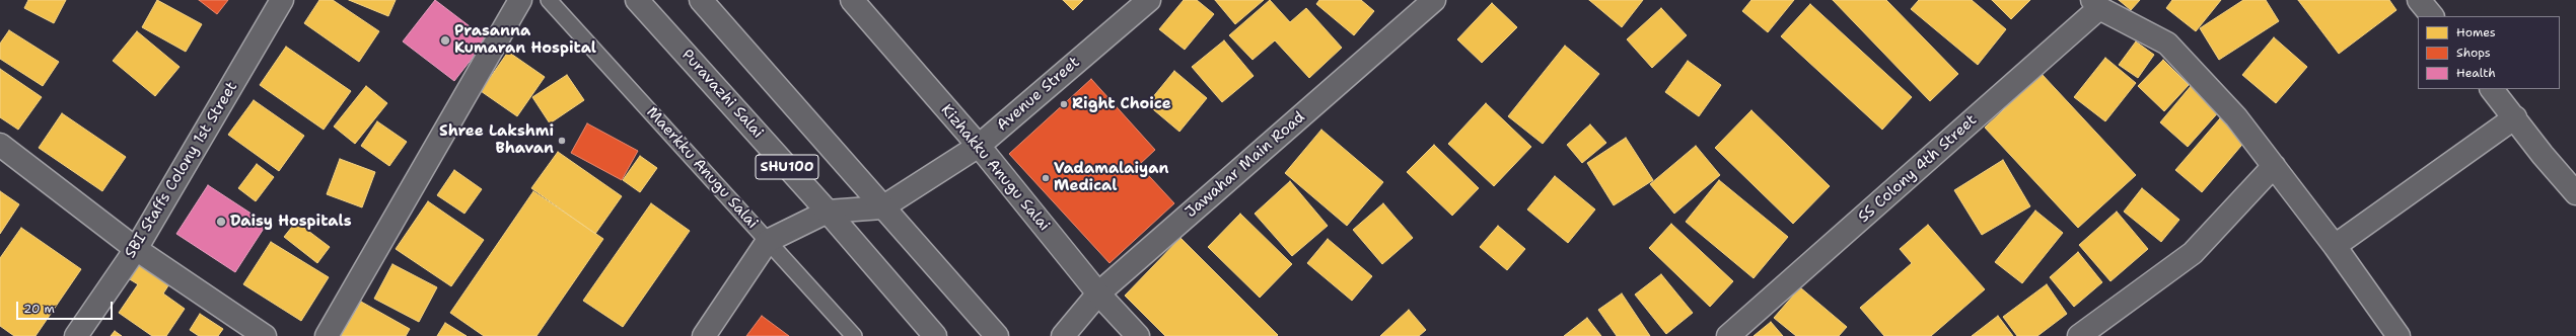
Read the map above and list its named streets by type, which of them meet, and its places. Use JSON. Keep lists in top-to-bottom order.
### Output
{
  "streets": {
    "street": [
      "Puravazhi Salai",
      "Avenue Street",
      "Jawahar Main Road",
      "SHU100",
      "Kizhakku Anugu Salai",
      "SS Colony 4th Street",
      "SBI Staffs Colony 1st Street"
    ],
    "lane": ["Maerkku Anugu Salai"]
  },
  "crossings": [
    ["Puravazhi Salai", "Avenue Street"],
    ["Avenue Street", "SHU100"],
    ["Avenue Street", "Maerkku Anugu Salai"],
    ["Avenue Street", "Kizhakku Anugu Salai"],
    ["Jawahar Main Road", "Kizhakku Anugu Salai"]
  ],
  "places": [
    "Prasanna Kumaran Hospital",
    "Right Choice",
    "Shree Lakshmi Bhavan",
    "Vadamalaiyan Medical",
    "Daisy Hospitals"
  ],
  "legend": ["Homes", "Shops", "Health"],
  "scale_bar": "20 m"
}
